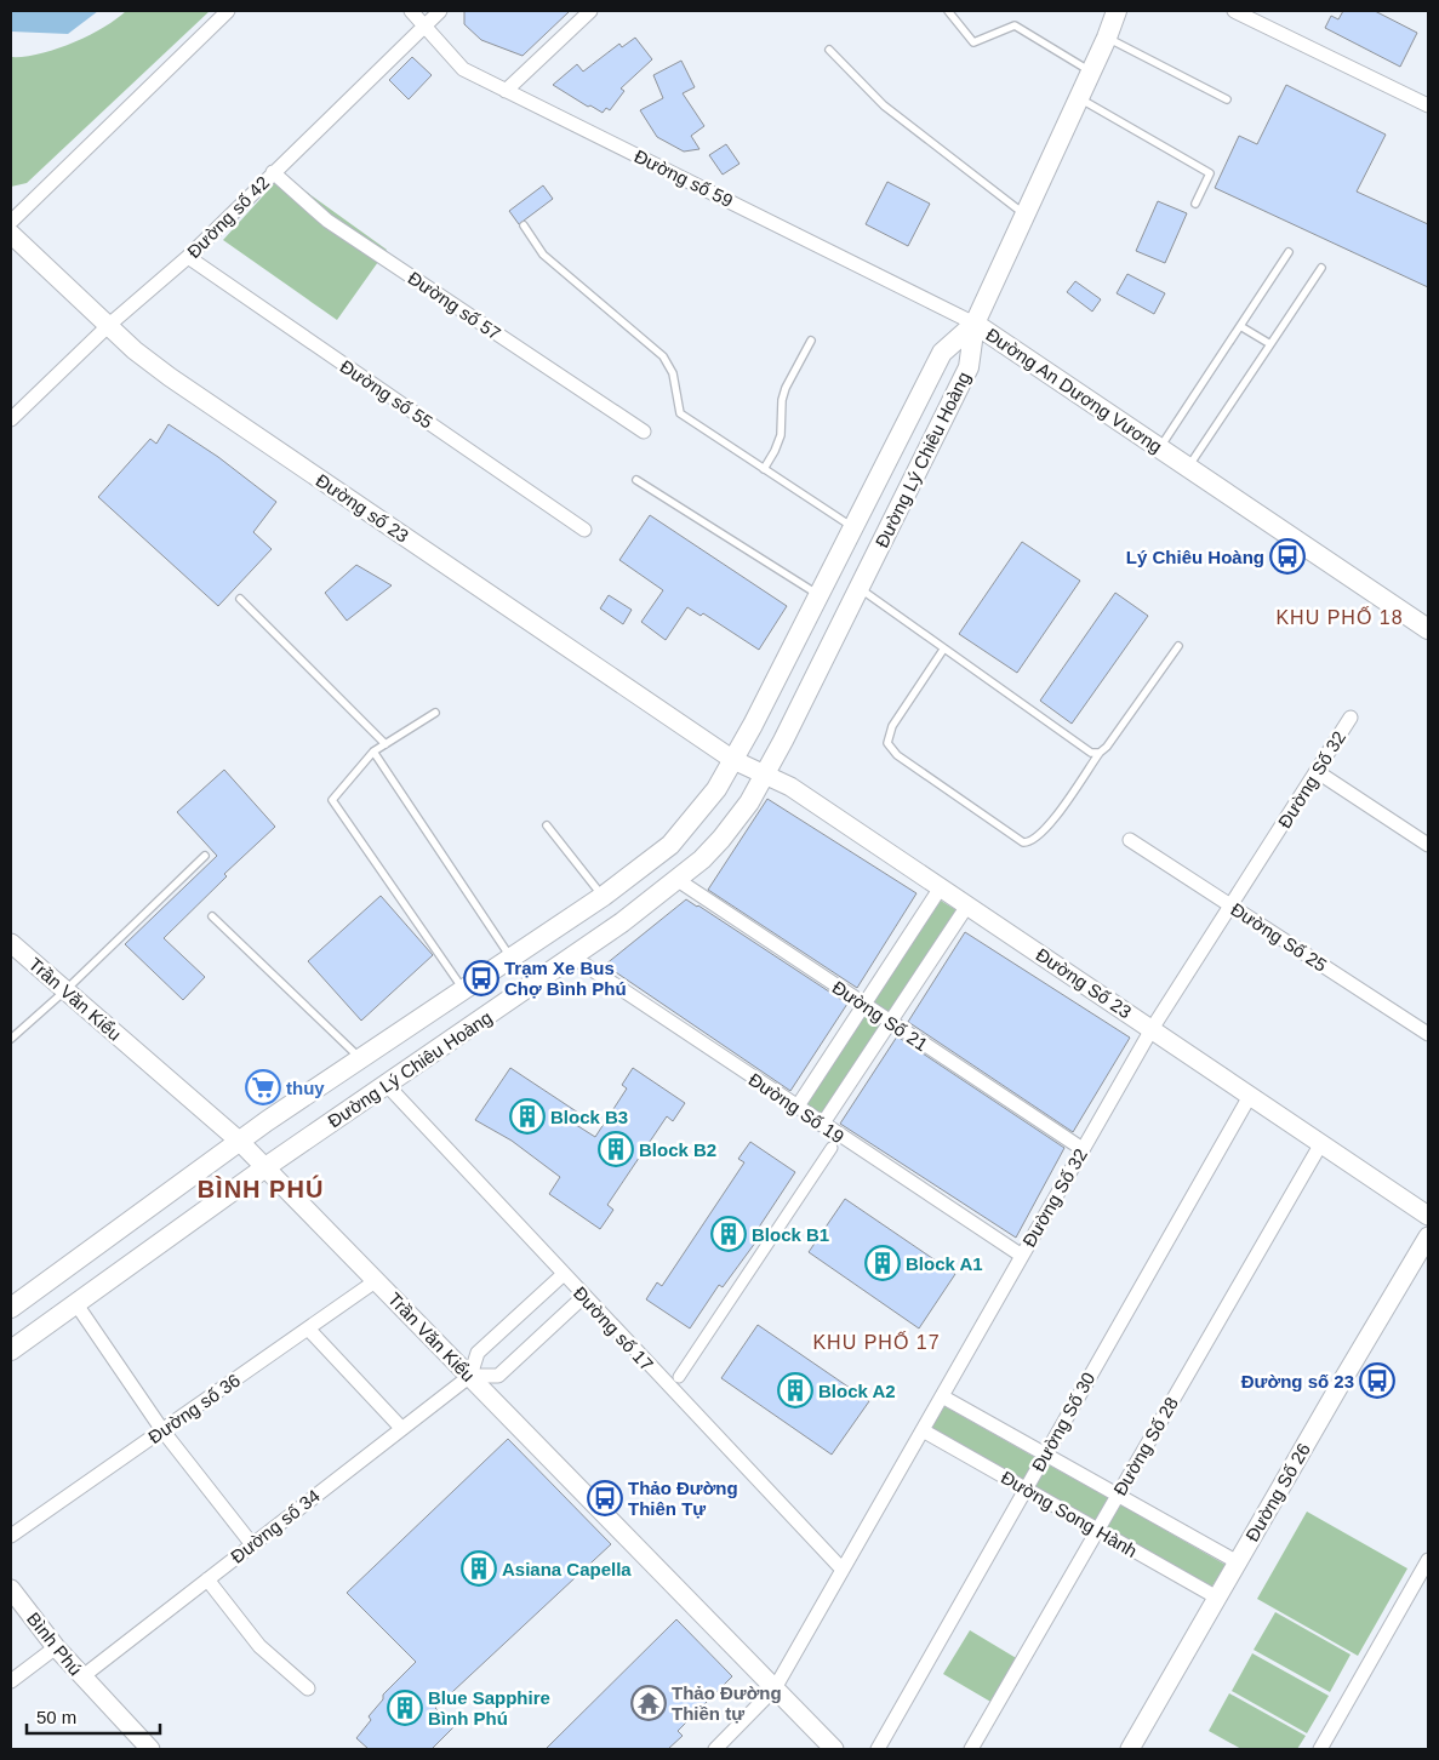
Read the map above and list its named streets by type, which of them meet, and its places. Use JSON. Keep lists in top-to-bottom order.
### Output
{
  "streets": {
    "main road": ["Đường An Dương Vương", "Đường Lý Chiêu Hoàng"],
    "street": [
      "Đường số 59",
      "Đường số 42",
      "Đường số 57",
      "Đường số 55",
      "Đường số 23",
      "Đường Số 32",
      "Đường Số 25",
      "Đường Số 23",
      "Trần Văn Kiểu",
      "Đường Số 21",
      "Đường Số 19",
      "Đường số 17",
      "Đường số 36",
      "Đường Số 30",
      "Đường Số 28",
      "Đường Số 26",
      "Đường Song Hành",
      "Đường số 34",
      "Bình Phú"
    ]
  },
  "crossings": [
    ["Đường số 59", "Đường số 42"],
    ["Đường số 59", "Đường An Dương Vương"],
    ["Đường số 59", "Đường Lý Chiêu Hoàng"],
    ["Đường số 42", "Đường số 57"],
    ["Đường số 42", "Đường số 55"],
    ["Đường số 42", "Đường số 23"],
    ["Đường An Dương Vương", "Đường Lý Chiêu Hoàng"],
    ["Đường Lý Chiêu Hoàng", "Đường số 23"],
    ["Đường Lý Chiêu Hoàng", "Đường Số 23"],
    ["Đường Lý Chiêu Hoàng", "Trần Văn Kiểu"],
    ["Đường Lý Chiêu Hoàng", "Đường Số 21"],
    ["Đường Lý Chiêu Hoàng", "Đường Số 19"],
    ["Đường Lý Chiêu Hoàng", "Đường số 17"],
    ["Đường số 23", "Đường Số 23"],
    ["Đường Số 32", "Đường Số 25"],
    ["Đường Số 32", "Đường Số 23"],
    ["Đường Số 32", "Trần Văn Kiểu"],
    ["Đường Số 32", "Đường Số 21"],
    ["Đường Số 32", "Đường Số 19"],
    ["Đường Số 32", "Đường số 17"],
    ["Đường Số 32", "Đường Song Hành"],
    ["Đường Số 23", "Đường Số 30"],
    ["Đường Số 23", "Đường Số 28"],
    ["Trần Văn Kiểu", "Đường số 36"],
    ["Trần Văn Kiểu", "Đường số 34"],
    ["Đường số 17", "Đường số 34"],
    ["Đường Số 30", "Đường Song Hành"],
    ["Đường Số 28", "Đường Song Hành"],
    ["Đường Số 26", "Đường Song Hành"],
    ["Đường số 34", "Bình Phú"]
  ],
  "districts": ["KHU PHỐ 18", "BÌNH PHÚ", "KHU PHỐ 17"],
  "places": {
    "bus stop": [
      "Lý Chiêu Hoàng",
      "Trạm Xe Bus Chợ Bình Phú",
      "Đường số 23",
      "Thảo Đường Thiên Tự"
    ],
    "supermarket": ["thuy"],
    "building": [
      "Block B3",
      "Block B2",
      "Block B1",
      "Block A1",
      "Block A2",
      "Asiana Capella",
      "Blue Sapphire Bình Phú"
    ],
    "temple": ["Thảo Đường Thiền tự"]
  },
  "scale_bar": "50 m"
}
